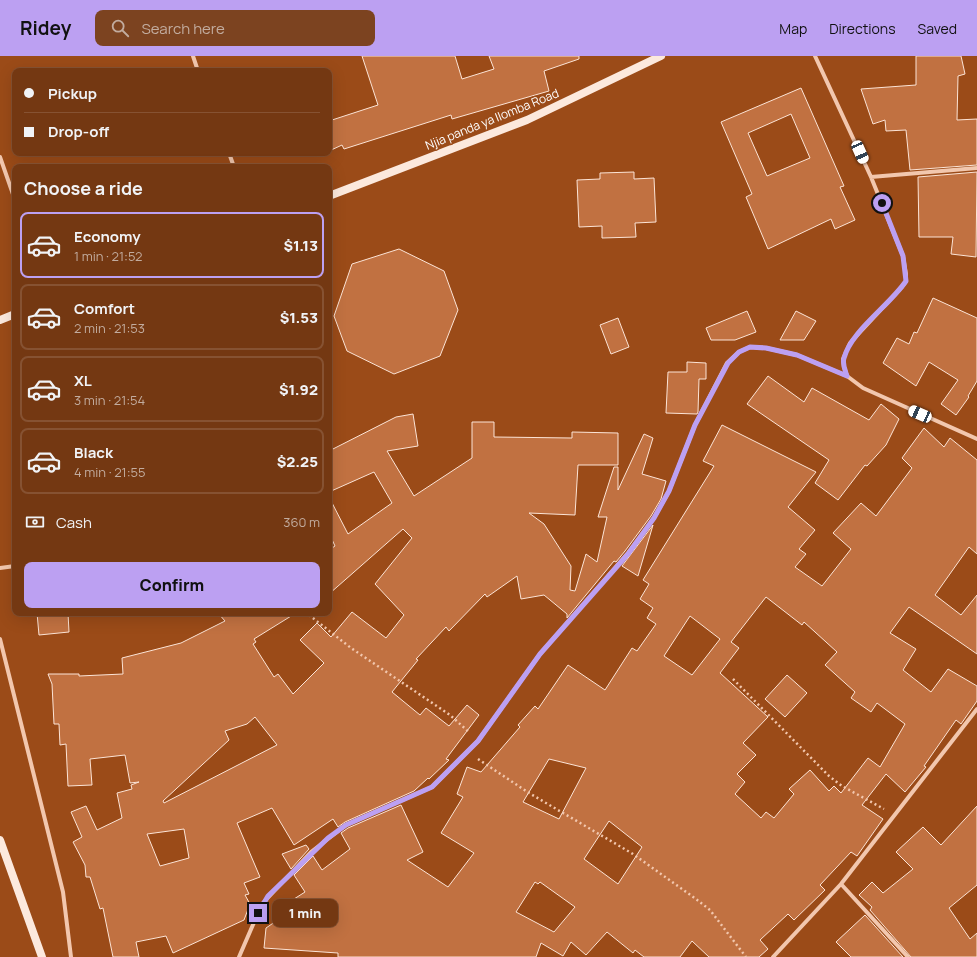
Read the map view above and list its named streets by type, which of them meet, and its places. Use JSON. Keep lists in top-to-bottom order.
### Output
{
  "streets": {
    "street": ["Njia panda ya Ilomba Road"]
  },
  "page": {
    "header": "Ridey",
    "search": "Search here",
    "nav": ["Map", "Directions", "Saved"],
    "banner": ["Pickup", "Drop-off"],
    "heading": "Choose a ride",
    "list": [
      {
        "name": "Economy",
        "note": "1 min · 21:52",
        "value": "$1.13"
      },
      {
        "name": "Comfort",
        "note": "2 min · 21:53",
        "value": "$1.53"
      },
      {
        "name": "XL",
        "note": "3 min · 21:54",
        "value": "$1.92"
      },
      {
        "name": "Black",
        "note": "4 min · 21:55",
        "value": "$2.25"
      }
    ],
    "pay": ["Cash", "360 m"],
    "buttons": "Confirm",
    "bubble": "1 min"
  }
}
